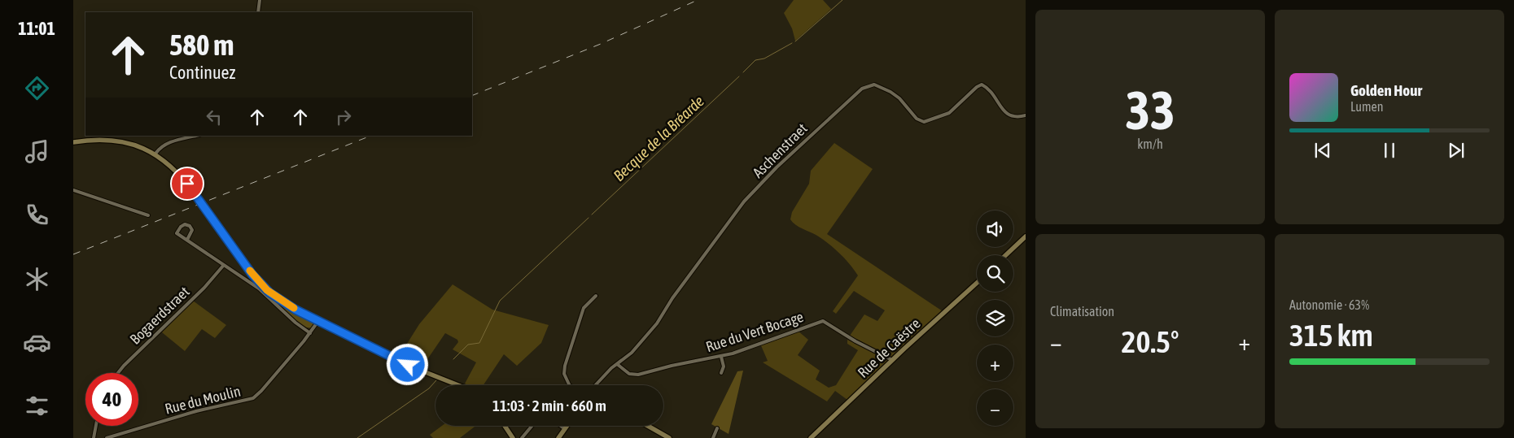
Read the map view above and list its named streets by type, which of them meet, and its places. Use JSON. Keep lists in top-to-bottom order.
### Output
{
  "streets": {
    "street": [
      "Aschenstraet",
      "Bogaerdstraet",
      "Rue du Vert Bocage",
      "Rue de Caëstre",
      "Rue du Moulin"
    ]
  },
  "crossings": [
    ["Aschenstraet", "Rue du Vert Bocage"],
    ["Rue du Vert Bocage", "Rue de Caëstre"]
  ],
  "water": ["Becque de la Bréarde"],
  "page": {
    "tabs": "11:01",
    "tile": [
      ["33", "km/h"],
      "Climatisation",
      ["Autonomie · 63%", "315 km"]
    ],
    "turn": ["580 m", "Continuez"],
    "song": ["Golden Hour", "Lumen"],
    "map_buttons": ["+", "−"],
    "heat": ["−", "20.5°", "+"],
    "limit": "40",
    "trip": "11:03 · 2 min · 660 m"
  }
}
